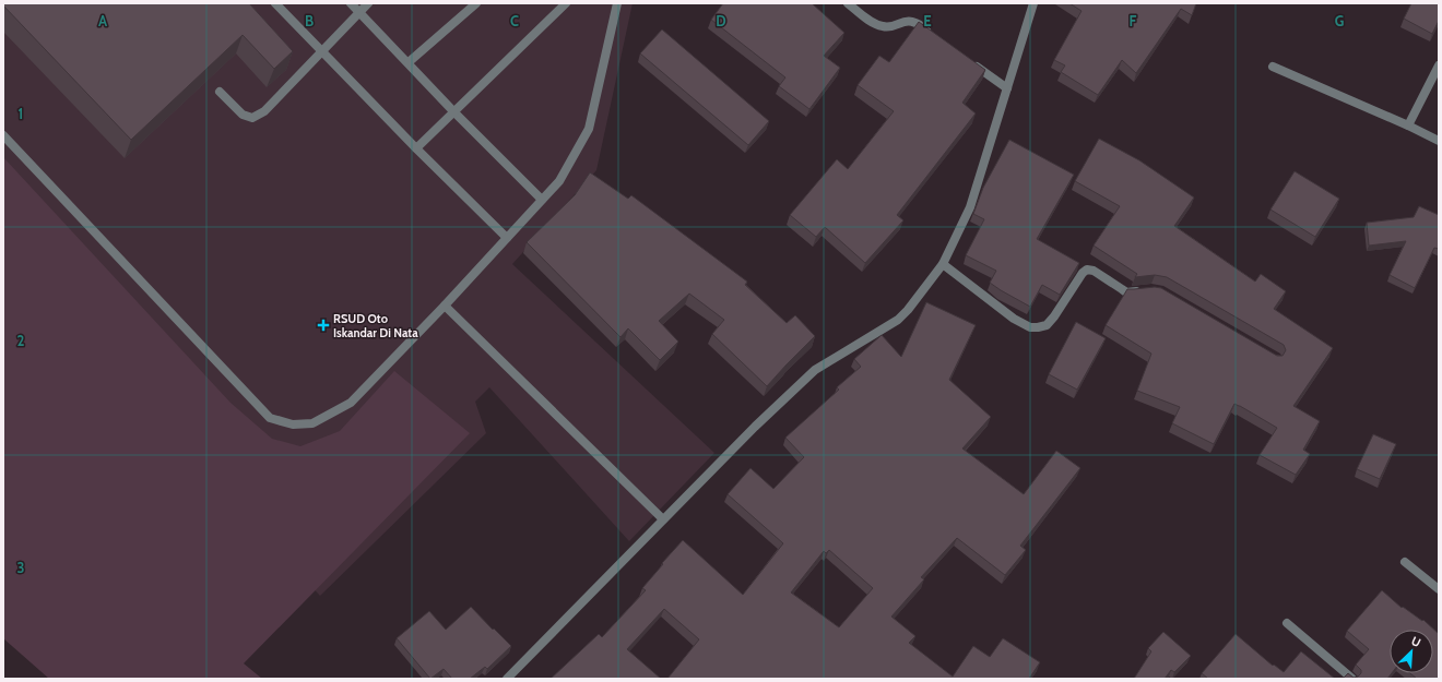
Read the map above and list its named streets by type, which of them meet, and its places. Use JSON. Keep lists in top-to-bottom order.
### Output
{
  "places": {
    "health": ["RSUD Oto Iskandar Di Nata"]
  },
  "north": "top right",
  "grid": {
    "columns": [
      "A",
      "B",
      "C",
      "D",
      "E",
      "F",
      "G"
    ],
    "rows": ["1", "2", "3"]
  }
}
